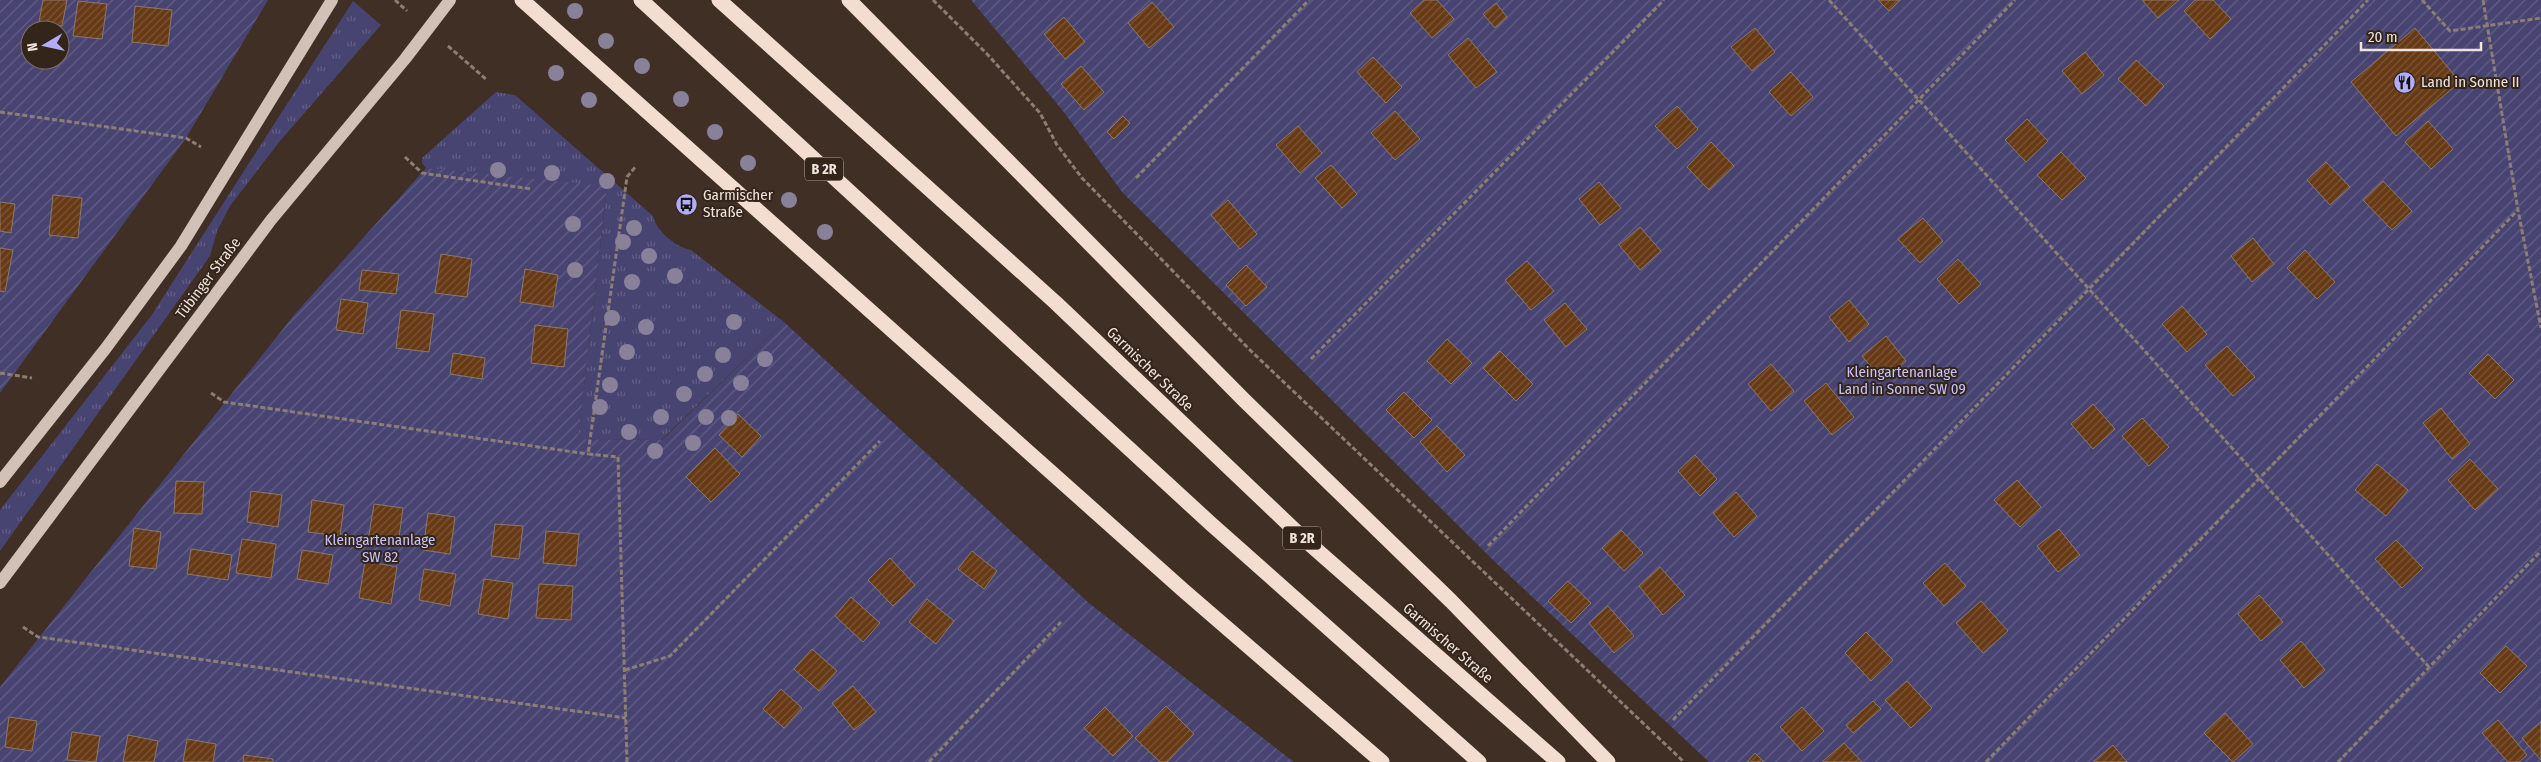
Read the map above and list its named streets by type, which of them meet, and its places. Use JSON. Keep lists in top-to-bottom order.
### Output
{
  "streets": {
    "highway": ["B 2R", "Garmischer Straße"],
    "main road": ["Tübinger Straße"]
  },
  "parks": ["Kleingartenanlage Land in Sonne SW 09", "Kleingartenanlage SW 82"],
  "places": {
    "restaurant": ["Land in Sonne II"],
    "bus stop": ["Garmischer Straße"]
  },
  "scale_bar": "20 m",
  "north": "left"
}
